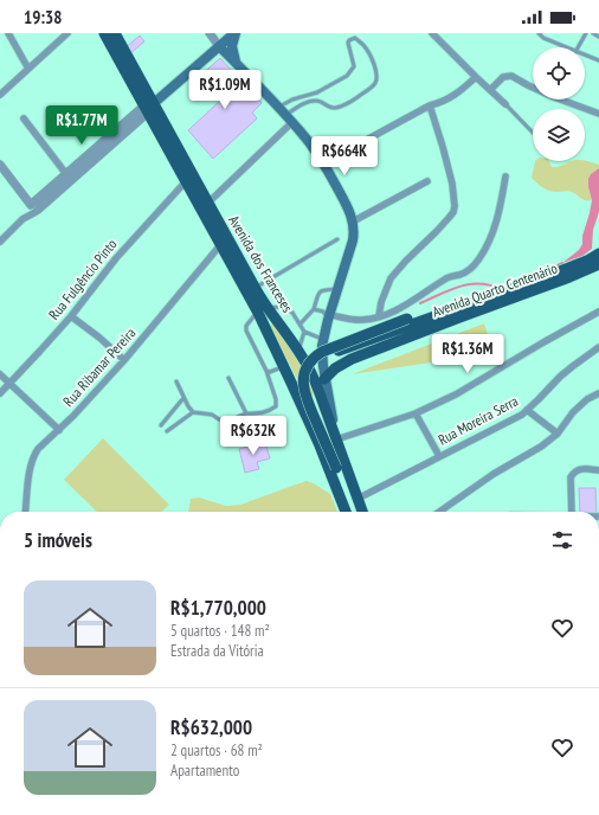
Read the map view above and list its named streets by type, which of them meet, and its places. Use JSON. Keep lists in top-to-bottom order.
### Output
{
  "streets": {
    "main road": ["Avenida dos Franceses", "Avenida Quarto Centenário"],
    "street": ["Rua Fulgêncio Pinto", "Rua Ribamar Pereira", "Rua Moreira Serra"]
  },
  "crossings": [
    ["Avenida dos Franceses", "Rua Fulgêncio Pinto"],
    ["Avenida dos Franceses", "Rua Ribamar Pereira"],
    ["Avenida dos Franceses", "Rua Moreira Serra"]
  ],
  "page": {
    "status": "19:38",
    "price": [
      "R$1.09M",
      "R$1.77M",
      "R$664K",
      "R$1.36M",
      "R$632K"
    ],
    "heading": "5 imóveis",
    "list": [
      {
        "name": "R$1,770,000",
        "note": "5 quartos · 148 m² · Estrada da Vitória"
      },
      {
        "name": "R$632,000",
        "note": "2 quartos · 68 m² · Apartamento"
      }
    ]
  }
}
